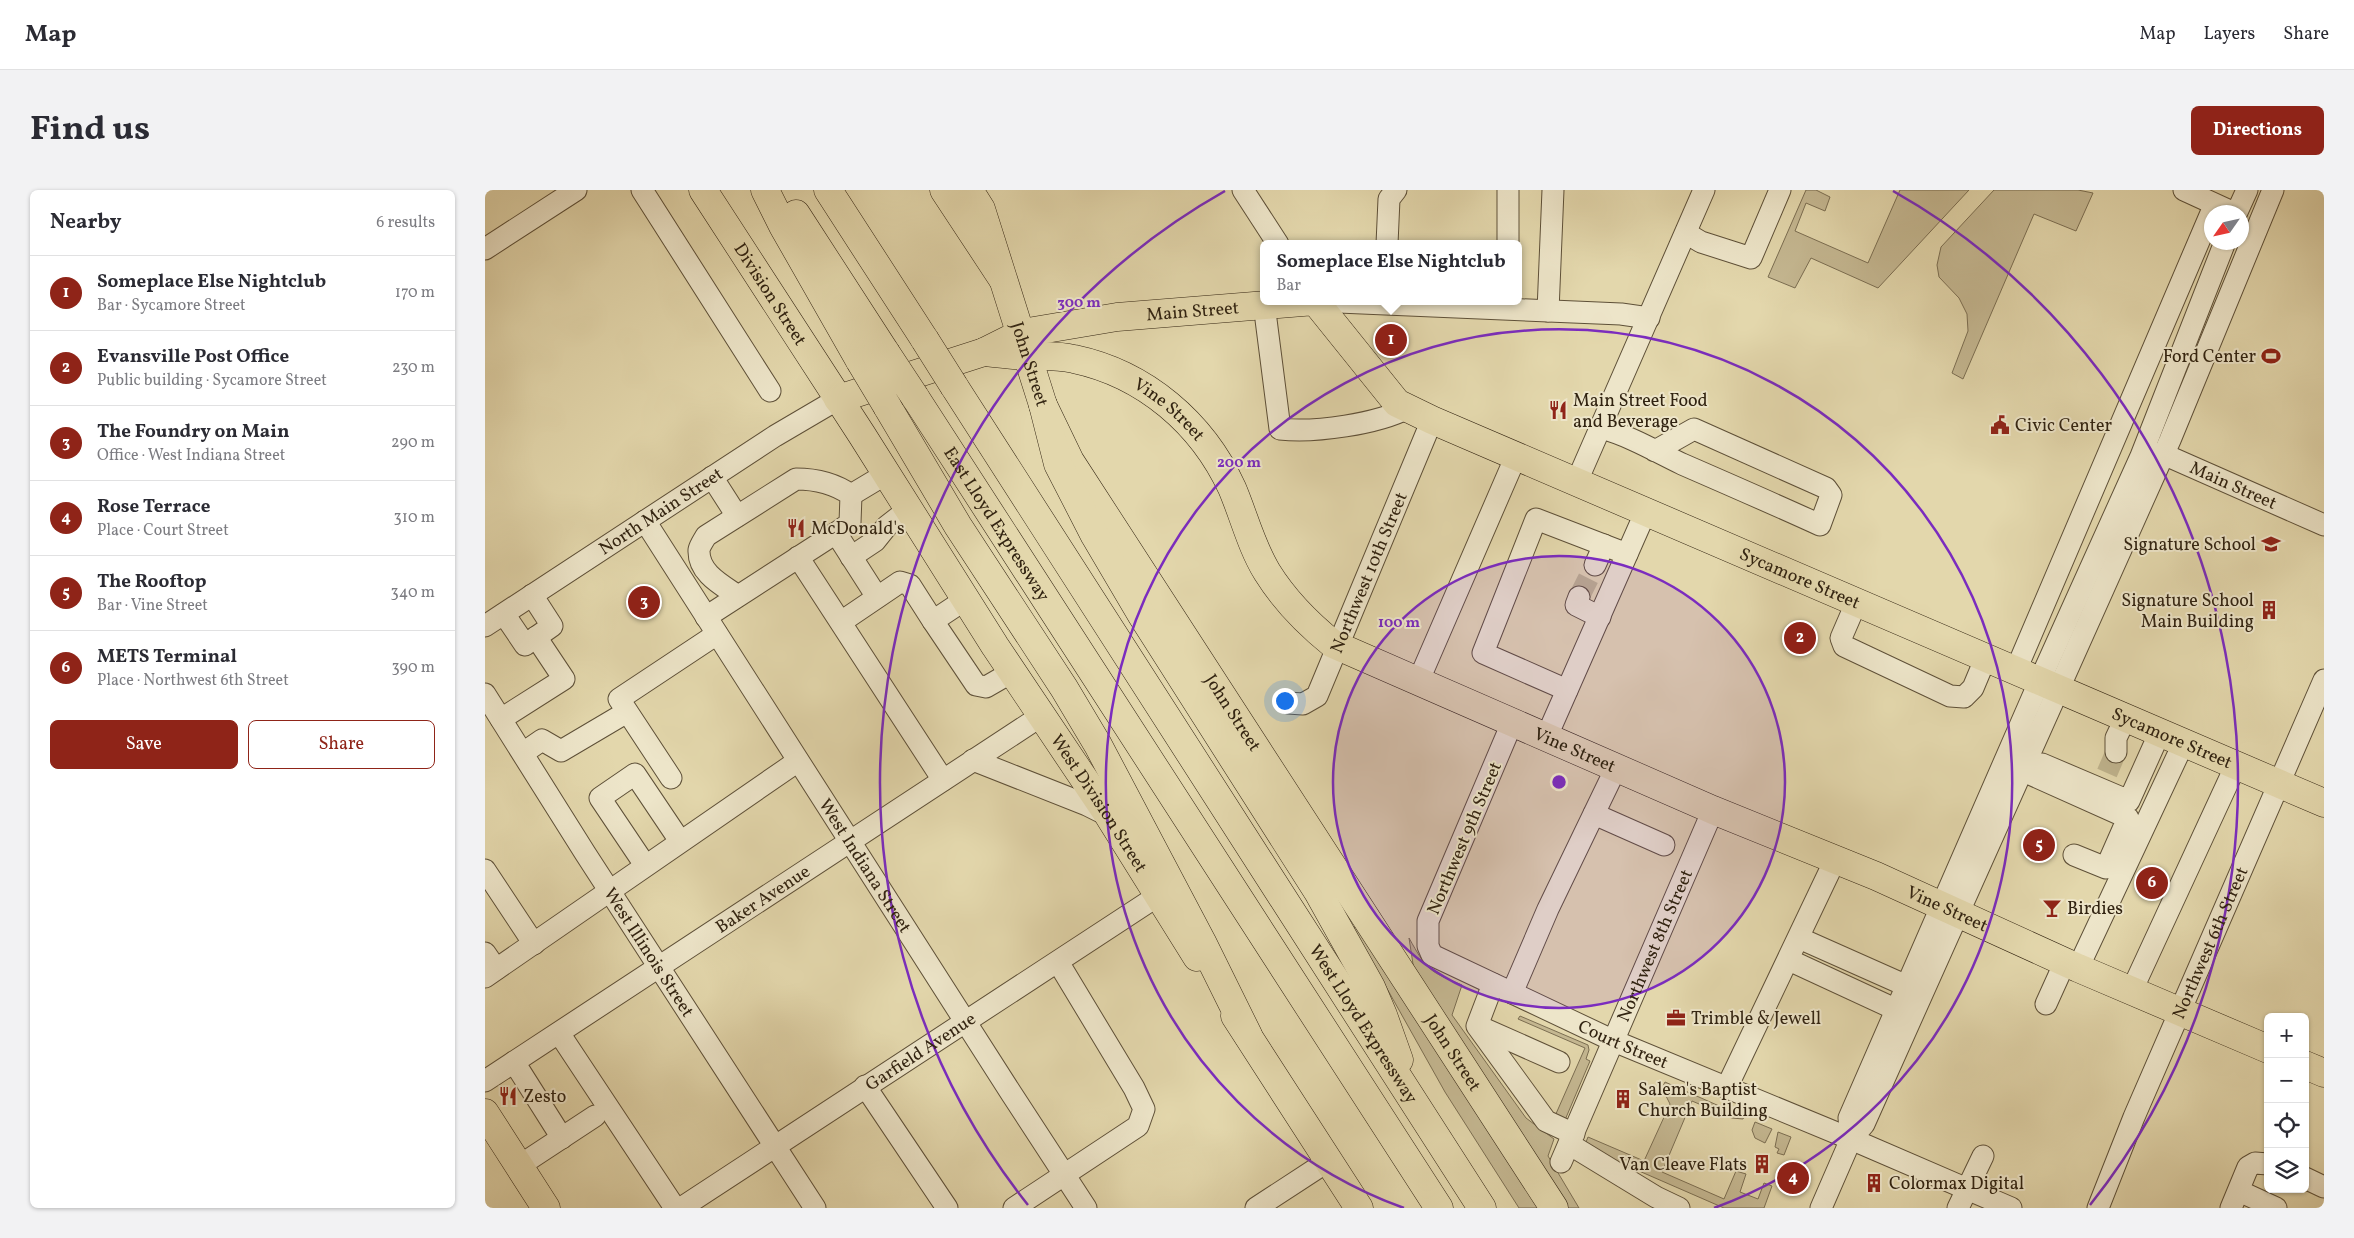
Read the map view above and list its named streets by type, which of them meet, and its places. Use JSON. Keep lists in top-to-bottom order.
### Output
{
  "streets": {
    "main road": [
      "Division Street",
      "Main Street",
      "John Street",
      "Vine Street",
      "East Lloyd Expressway",
      "Sycamore Street",
      "West Division Street",
      "West Lloyd Expressway"
    ],
    "street": [
      "North Main Street",
      "Northwest 10th Street",
      "Northwest 9th Street",
      "West Indiana Street",
      "Baker Avenue",
      "Northwest 6th Street",
      "Northwest 8th Street",
      "West Illinois Street",
      "Court Street",
      "Garfield Avenue"
    ]
  },
  "crossings": [
    ["Division Street", "Vine Street"],
    ["Division Street", "North Main Street"],
    ["Division Street", "West Division Street"],
    ["Main Street", "John Street"],
    ["Main Street", "Vine Street"],
    ["John Street", "Vine Street"],
    ["Vine Street", "North Main Street"],
    ["Vine Street", "Northwest 10th Street"],
    ["Vine Street", "West Division Street"],
    ["Vine Street", "Northwest 9th Street"],
    ["Vine Street", "Northwest 6th Street"],
    ["Vine Street", "Northwest 8th Street"],
    ["North Main Street", "West Division Street"],
    ["North Main Street", "West Indiana Street"],
    ["East Lloyd Expressway", "West Lloyd Expressway"],
    ["Northwest 10th Street", "Sycamore Street"],
    ["Sycamore Street", "Northwest 6th Street"],
    ["West Division Street", "Baker Avenue"],
    ["West Division Street", "Garfield Avenue"],
    ["Northwest 9th Street", "Court Street"],
    ["West Indiana Street", "Baker Avenue"],
    ["West Indiana Street", "Garfield Avenue"],
    ["Baker Avenue", "West Illinois Street"],
    ["Northwest 8th Street", "Court Street"],
    ["West Illinois Street", "Garfield Avenue"]
  ],
  "places": {
    "sports": ["Ford Center"],
    "restaurant": ["Main Street Food and Beverage", "McDonald's", "Zesto"],
    "public building": ["Civic Center"],
    "school or university": ["Signature School"],
    "building": [
      "Signature School Main Building",
      "Salem's Baptist Church Building",
      "Van Cleave Flats",
      "Colormax Digital"
    ],
    "bar": ["Birdies"],
    "office": ["Trimble & Jewell"]
  },
  "north": "bottom left",
  "page": {
    "header": "Map",
    "nav": ["Map", "Layers", "Share"],
    "title": "Find us",
    "buttons": [
      "Directions",
      ["Save", "Share"]
    ],
    "heading": ["Nearby", "6 results"],
    "popup": ["Someplace Else Nightclub", "Bar"],
    "list": [
      {
        "mark": "1",
        "name": "Someplace Else Nightclub",
        "note": "Bar · Sycamore Street",
        "value": "170 m"
      },
      {
        "mark": "2",
        "name": "Evansville Post Office",
        "note": "Public building · Sycamore Street",
        "value": "230 m"
      },
      {
        "mark": "3",
        "name": "The Foundry on Main",
        "note": "Office · West Indiana Street",
        "value": "290 m"
      },
      {
        "mark": "4",
        "name": "Rose Terrace",
        "note": "Place · Court Street",
        "value": "310 m"
      },
      {
        "mark": "5",
        "name": "The Rooftop",
        "note": "Bar · Vine Street",
        "value": "340 m"
      },
      {
        "mark": "6",
        "name": "METS Terminal",
        "note": "Place · Northwest 6th Street",
        "value": "390 m"
      }
    ],
    "pins": [
      "1",
      "3",
      "2",
      "5",
      "6",
      "4"
    ],
    "map_buttons": ["+", "−"]
  },
  "rings": ["300 m", "200 m", "100 m"]
}
